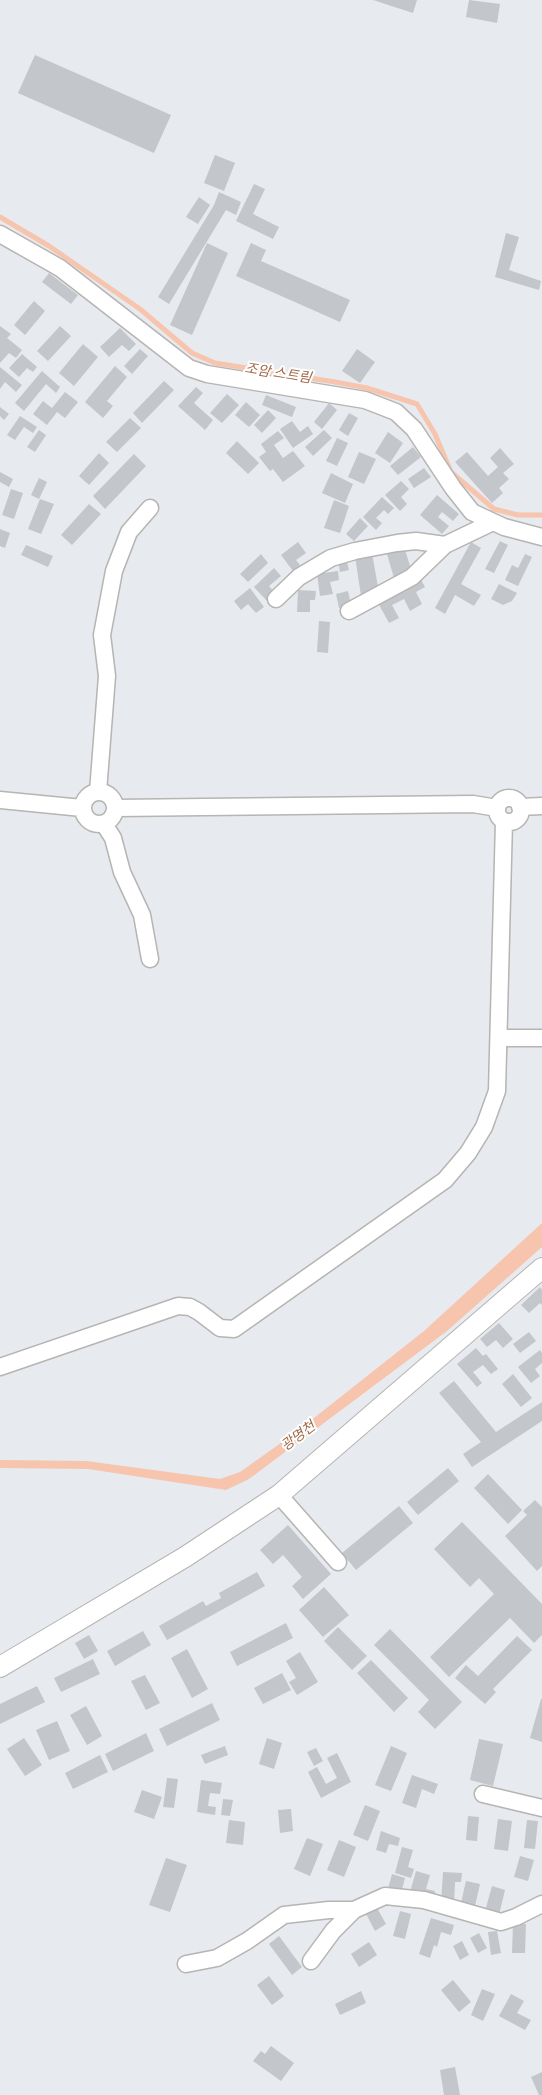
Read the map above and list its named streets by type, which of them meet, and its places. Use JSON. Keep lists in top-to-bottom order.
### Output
{
  "water": ["조암 스트림", "광명천"]
}
